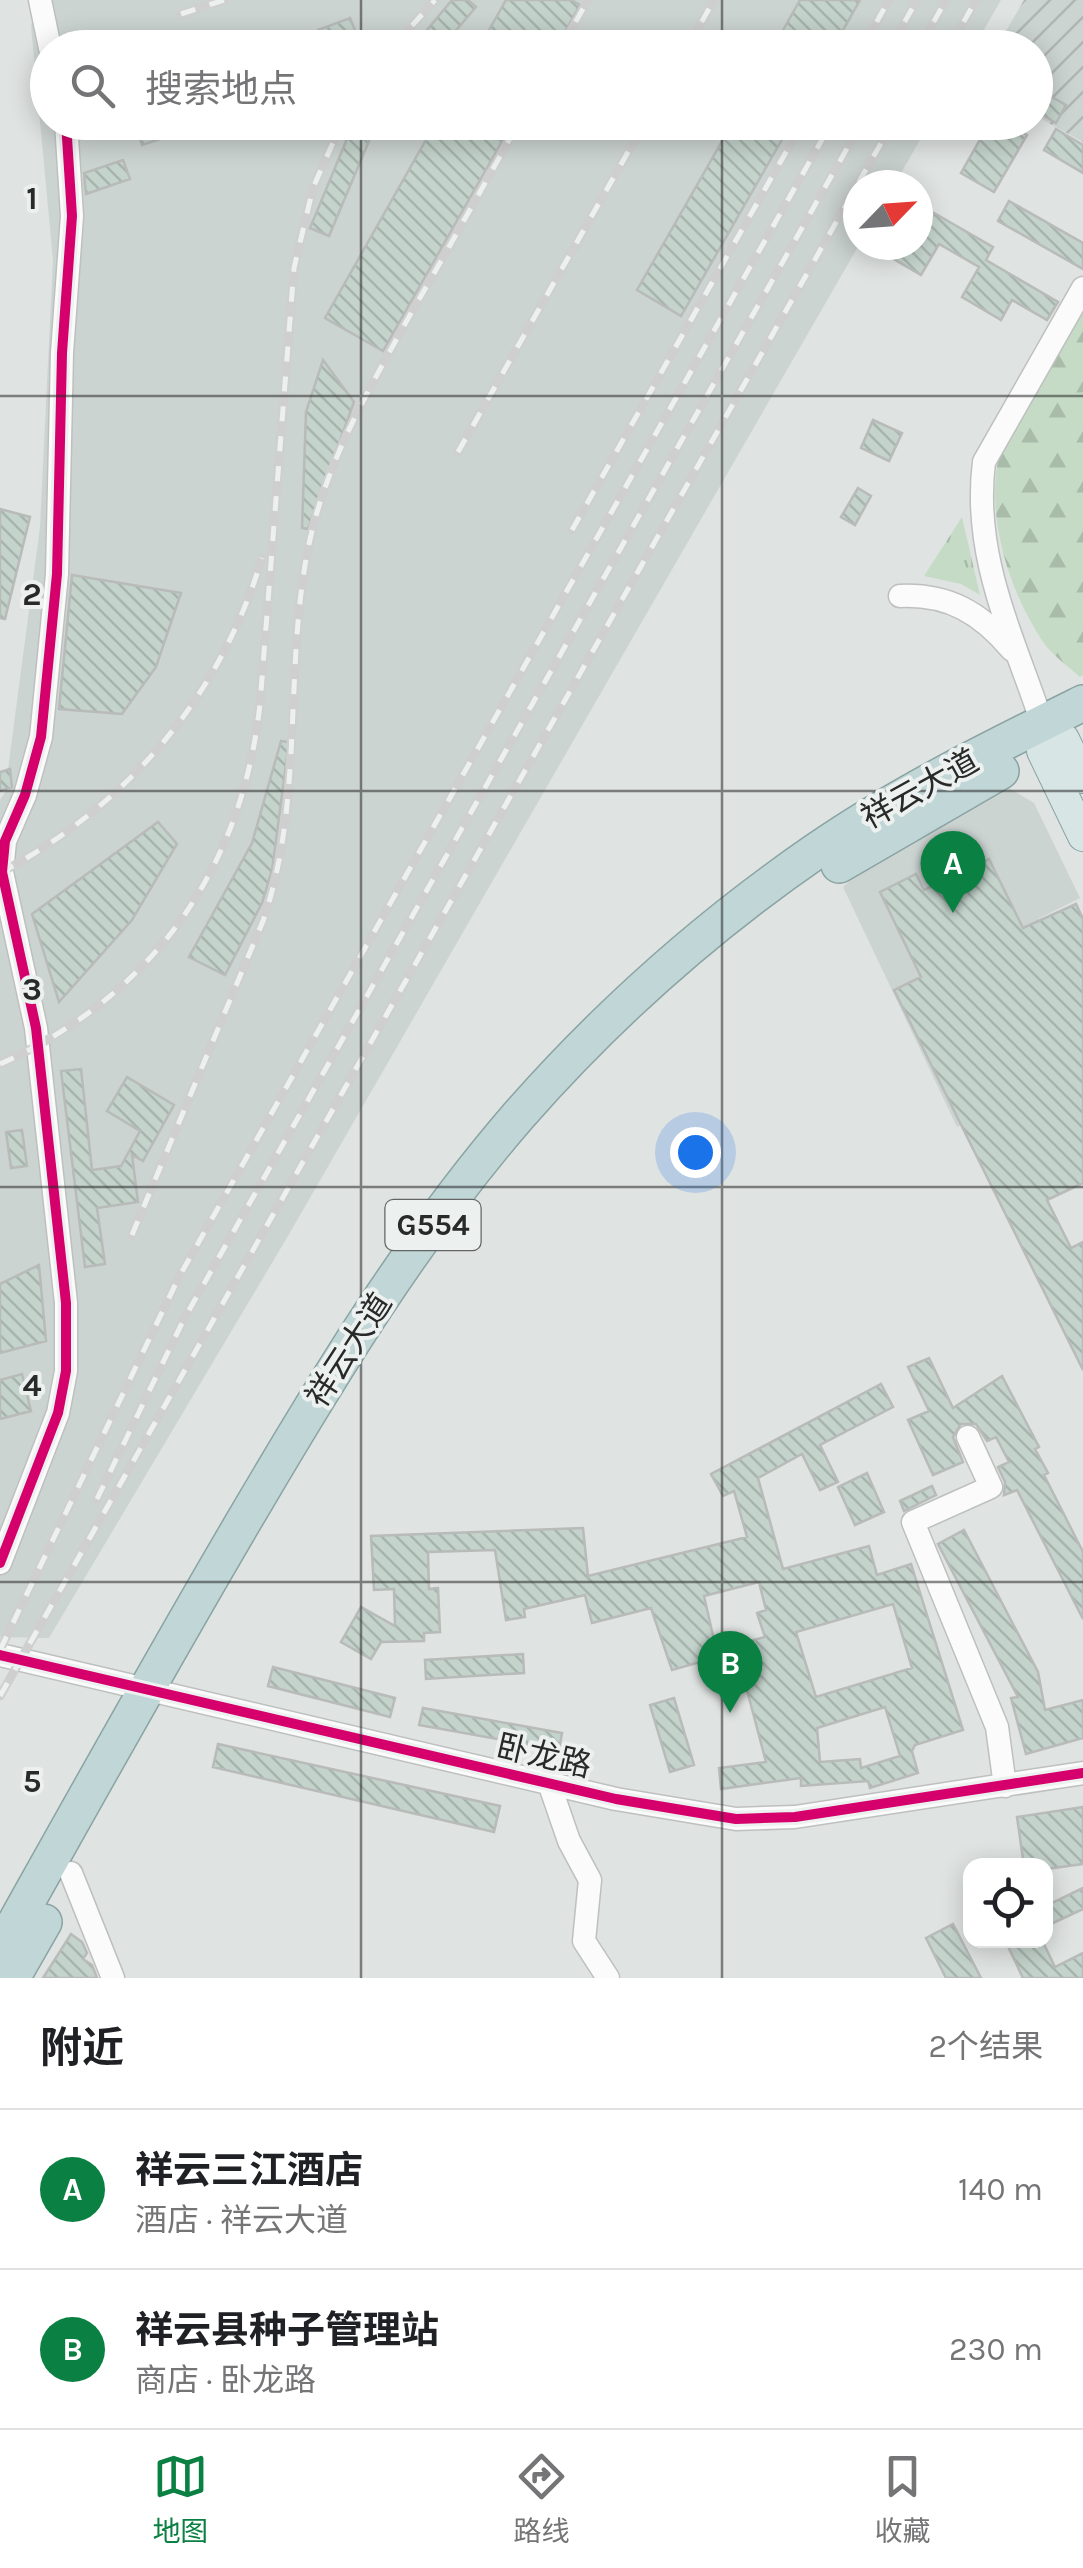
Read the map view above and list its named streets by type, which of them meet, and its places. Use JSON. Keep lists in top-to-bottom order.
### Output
{
  "streets": {
    "highway": ["祥云大道", "G554"],
    "street": ["卧龙路"]
  },
  "crossings": [
    ["祥云大道", "卧龙路"]
  ],
  "north": "top right",
  "page": {
    "search": "搜索地点",
    "pins": ["A", "B"],
    "heading": ["附近", "2个结果"],
    "list": [
      {
        "mark": "A",
        "name": "祥云三江酒店",
        "note": "酒店 · 祥云大道",
        "value": "140 m"
      },
      {
        "mark": "B",
        "name": "祥云县种子管理站",
        "note": "商店 · 卧龙路",
        "value": "230 m"
      }
    ],
    "nav": ["地图", "路线", "收藏"]
  },
  "grid": {
    "rows": [
      "1",
      "2",
      "3",
      "4",
      "5"
    ]
  }
}
